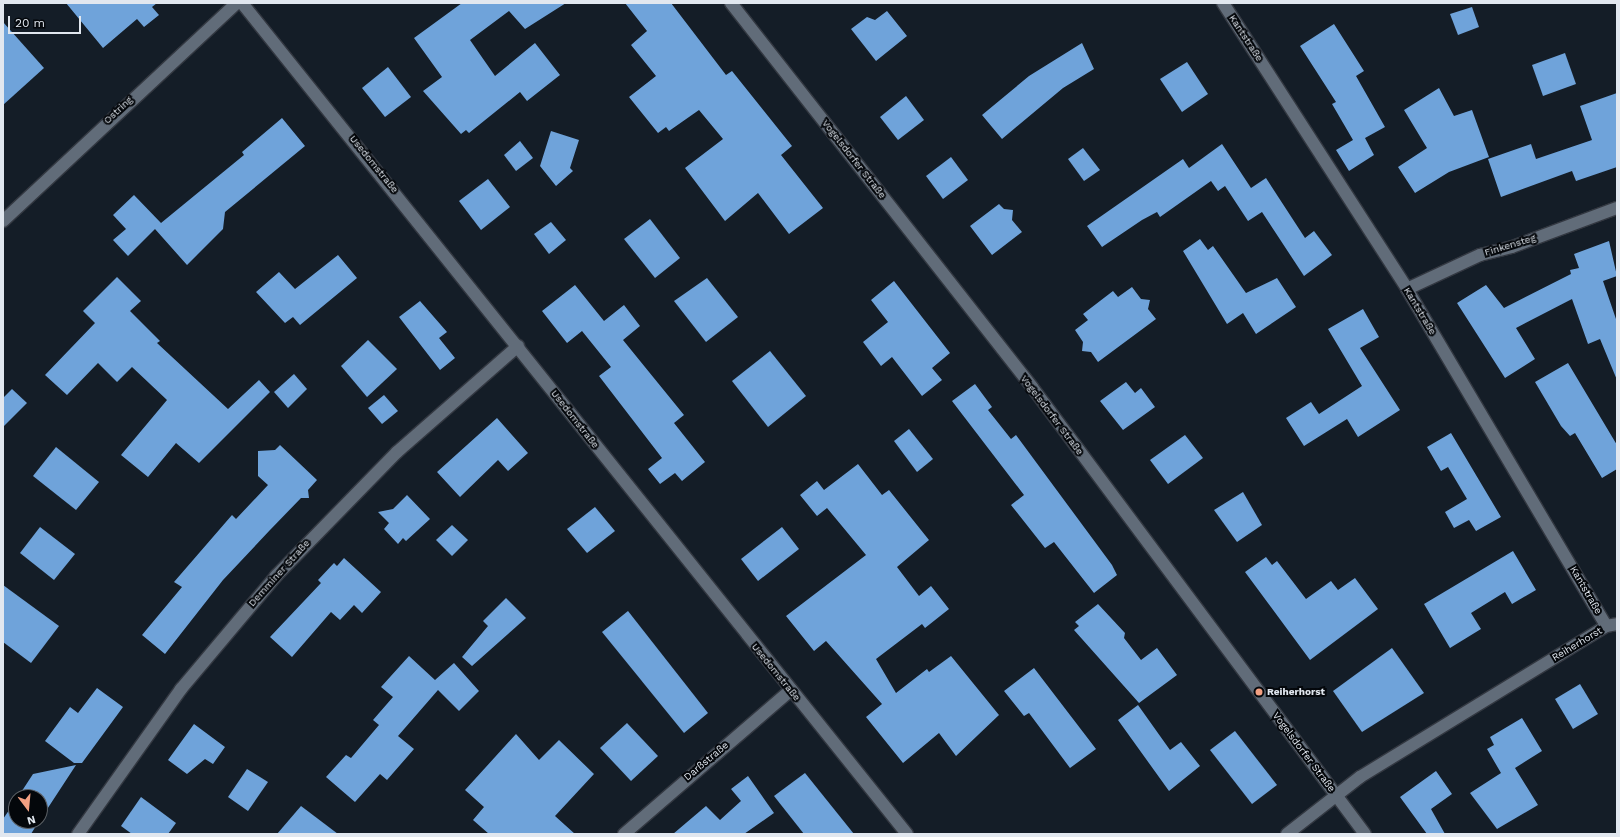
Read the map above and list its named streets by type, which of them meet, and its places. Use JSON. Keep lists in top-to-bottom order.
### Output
{
  "streets": {
    "street": [
      "Kantstraße",
      "Ostring",
      "Vogelsdorfer Straße",
      "Usedomstraße",
      "Finkensteg",
      "Demminer Straße",
      "Reiherhorst",
      "Darßstraße"
    ]
  },
  "crossings": [
    ["Kantstraße", "Finkensteg"],
    ["Kantstraße", "Reiherhorst"],
    ["Vogelsdorfer Straße", "Reiherhorst"],
    ["Usedomstraße", "Demminer Straße"],
    ["Usedomstraße", "Darßstraße"]
  ],
  "places": ["Reiherhorst"],
  "scale_bar": "20 m",
  "north": "bottom"
}
